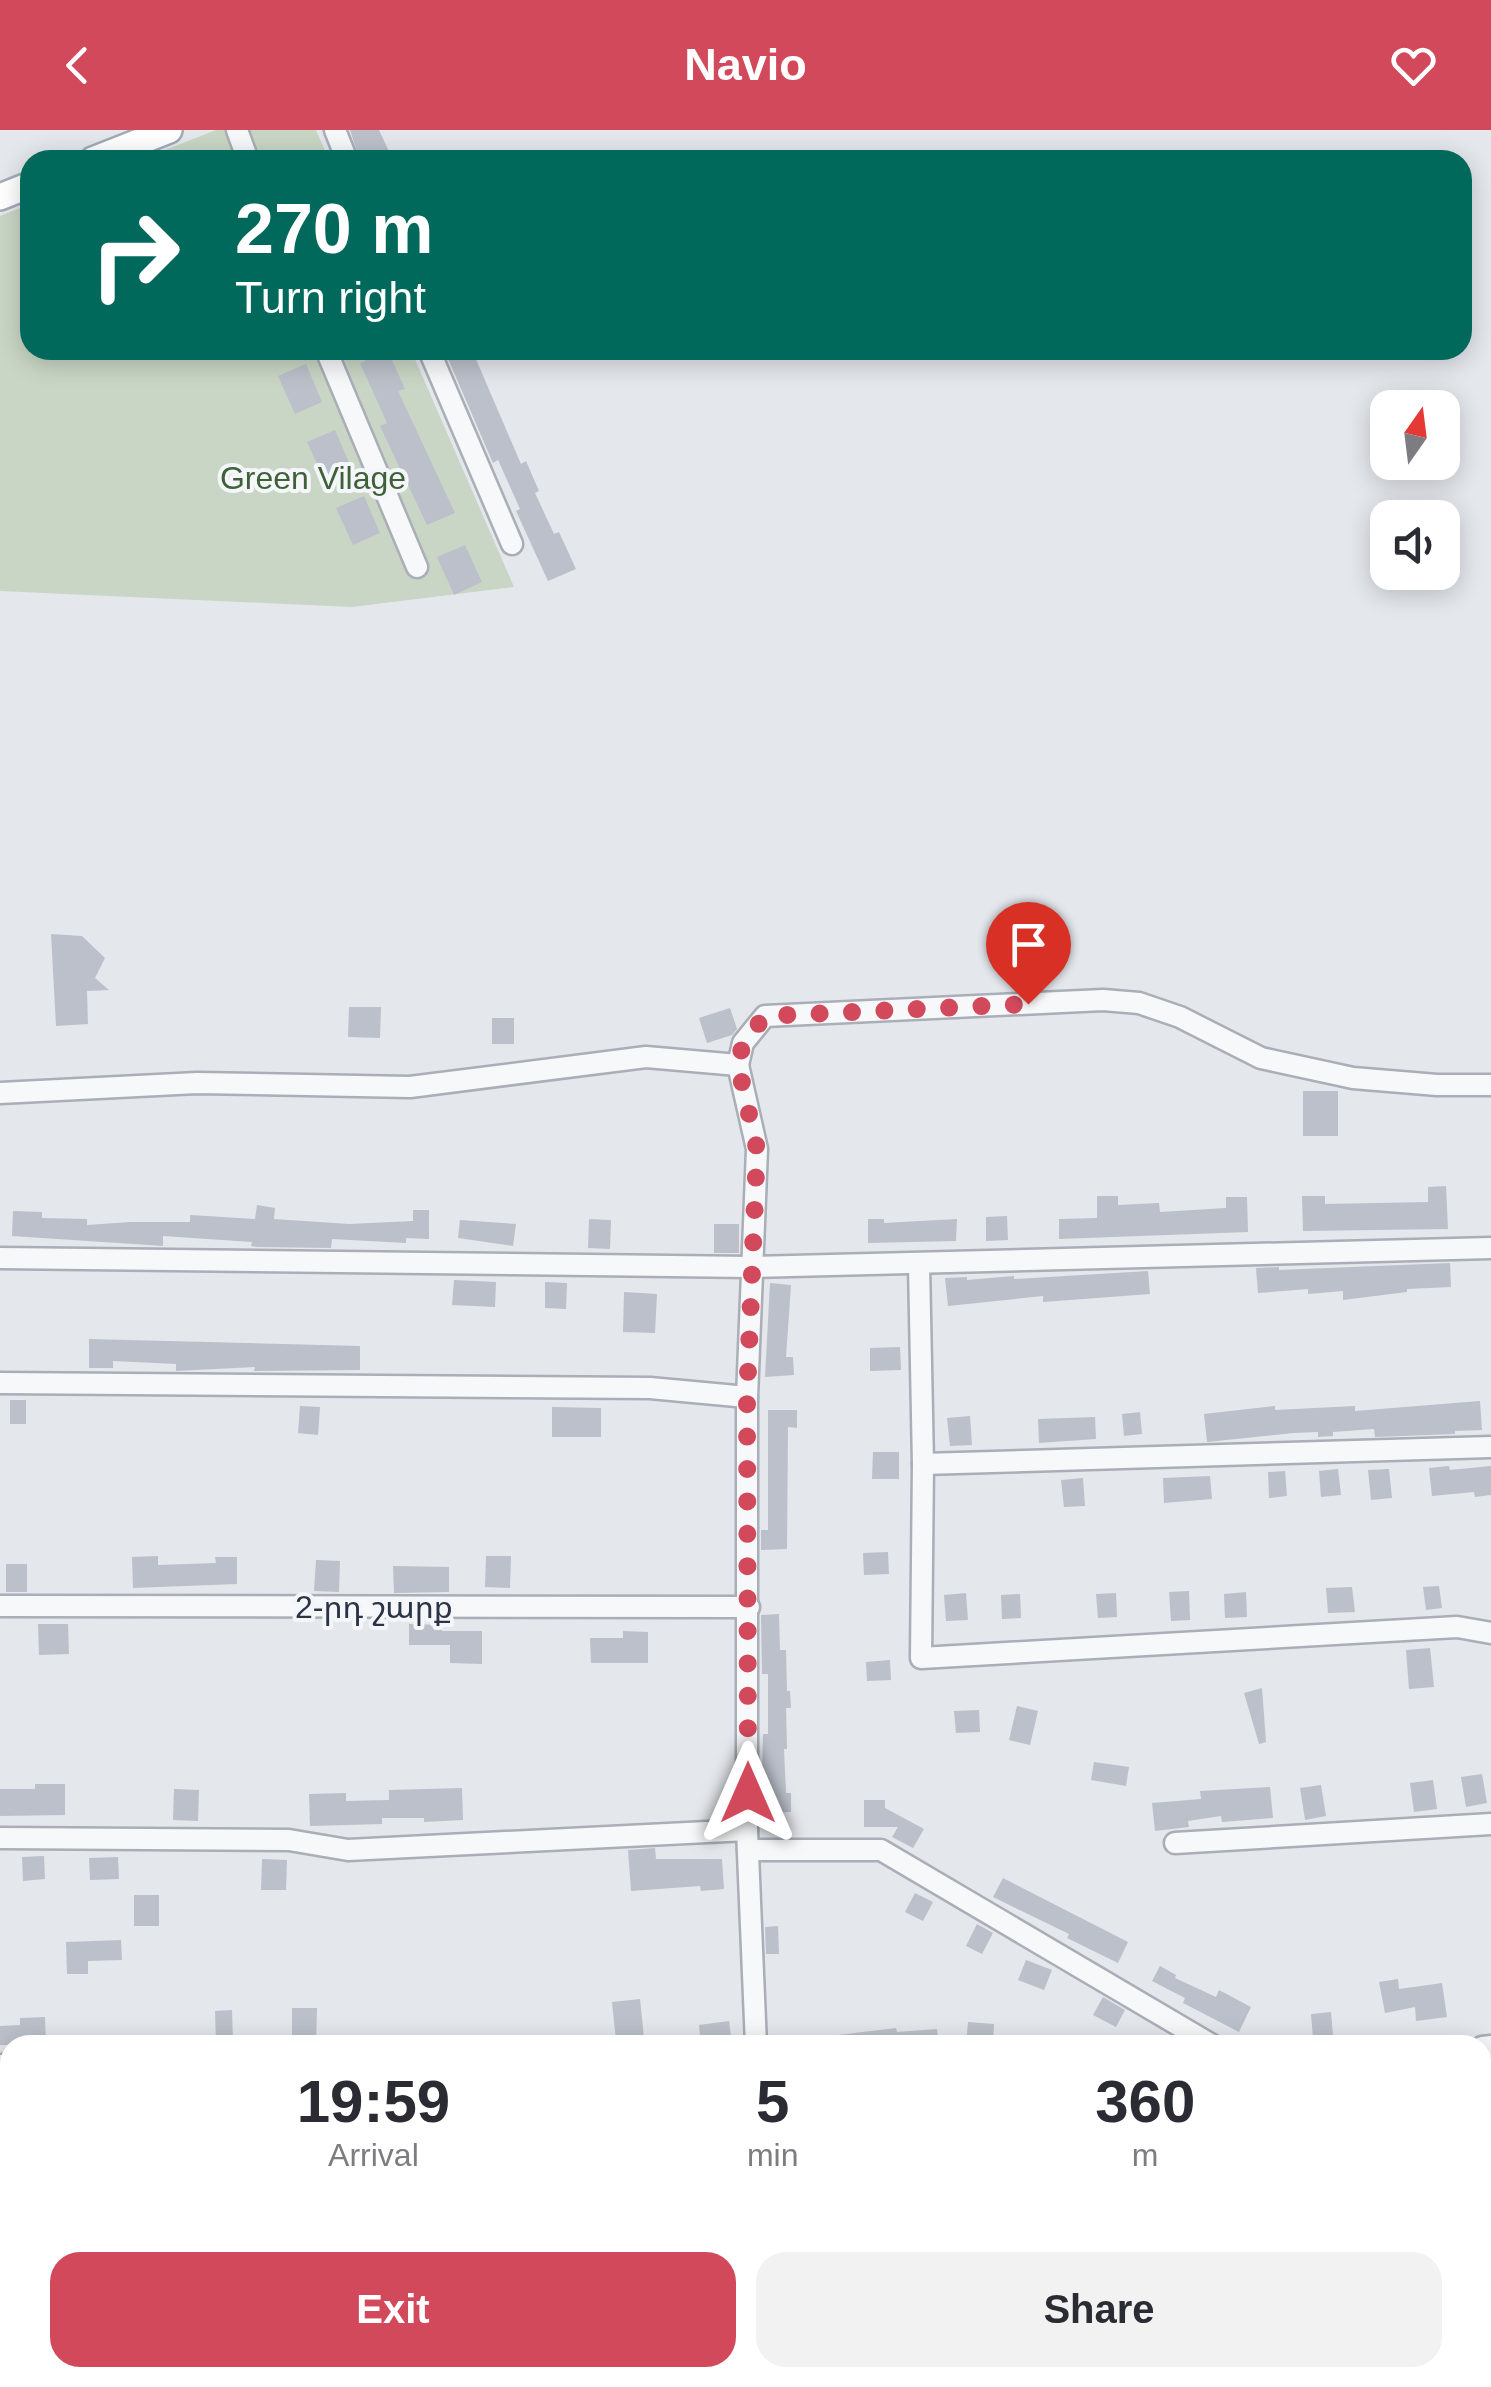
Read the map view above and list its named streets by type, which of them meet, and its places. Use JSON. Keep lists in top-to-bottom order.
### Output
{
  "streets": {
    "street": ["2-րդ շարք"]
  },
  "parks": ["Green Vilage"],
  "north": "top",
  "page": {
    "header": "Navio",
    "turn": ["270 m", "Turn right"],
    "eta": [
      "19:59",
      "Arrival",
      "5",
      "min",
      "360",
      "m"
    ],
    "buttons": ["Exit", "Share"]
  }
}
